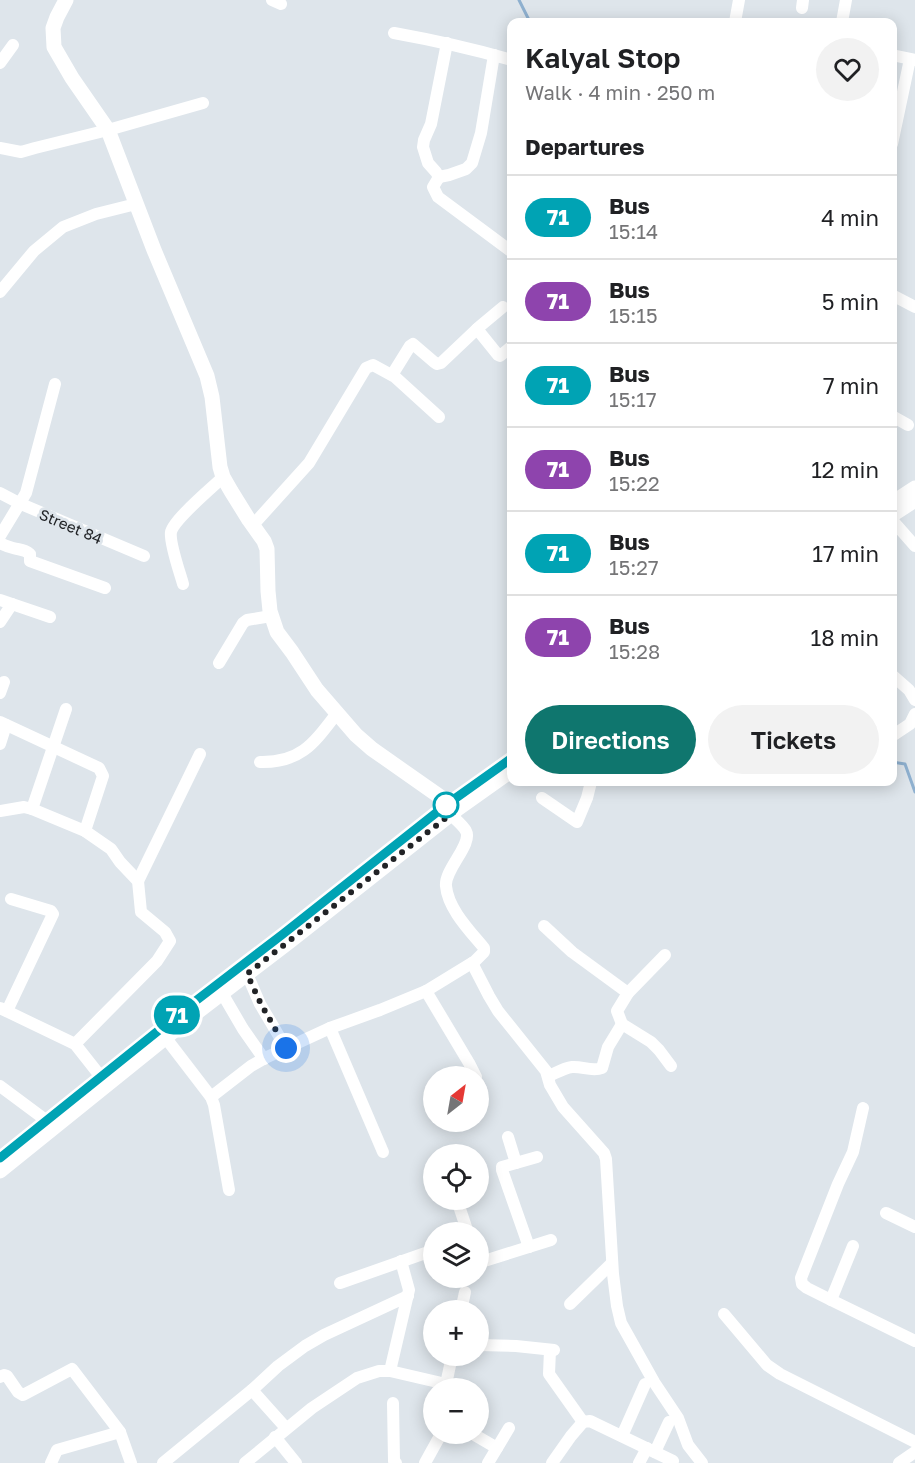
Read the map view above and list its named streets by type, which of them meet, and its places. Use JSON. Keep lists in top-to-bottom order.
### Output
{
  "streets": {
    "street": ["Street 84"]
  },
  "lines": ["bus line 71"],
  "north": "top right",
  "page": {
    "on_map": "71",
    "heading": [
      ["Kalyal Stop", "Walk · 4 min · 250 m"],
      "Departures"
    ],
    "list": [
      {
        "mark": "71",
        "name": "Bus",
        "note": "15:14",
        "value": "4 min"
      },
      {
        "mark": "71",
        "name": "Bus",
        "note": "15:15",
        "value": "5 min"
      },
      {
        "mark": "71",
        "name": "Bus",
        "note": "15:17",
        "value": "7 min"
      },
      {
        "mark": "71",
        "name": "Bus",
        "note": "15:22",
        "value": "12 min"
      },
      {
        "mark": "71",
        "name": "Bus",
        "note": "15:27",
        "value": "17 min"
      },
      {
        "mark": "71",
        "name": "Bus",
        "note": "15:28",
        "value": "18 min"
      }
    ],
    "buttons": ["Directions", "Tickets"],
    "map_buttons": ["+", "−"]
  }
}
